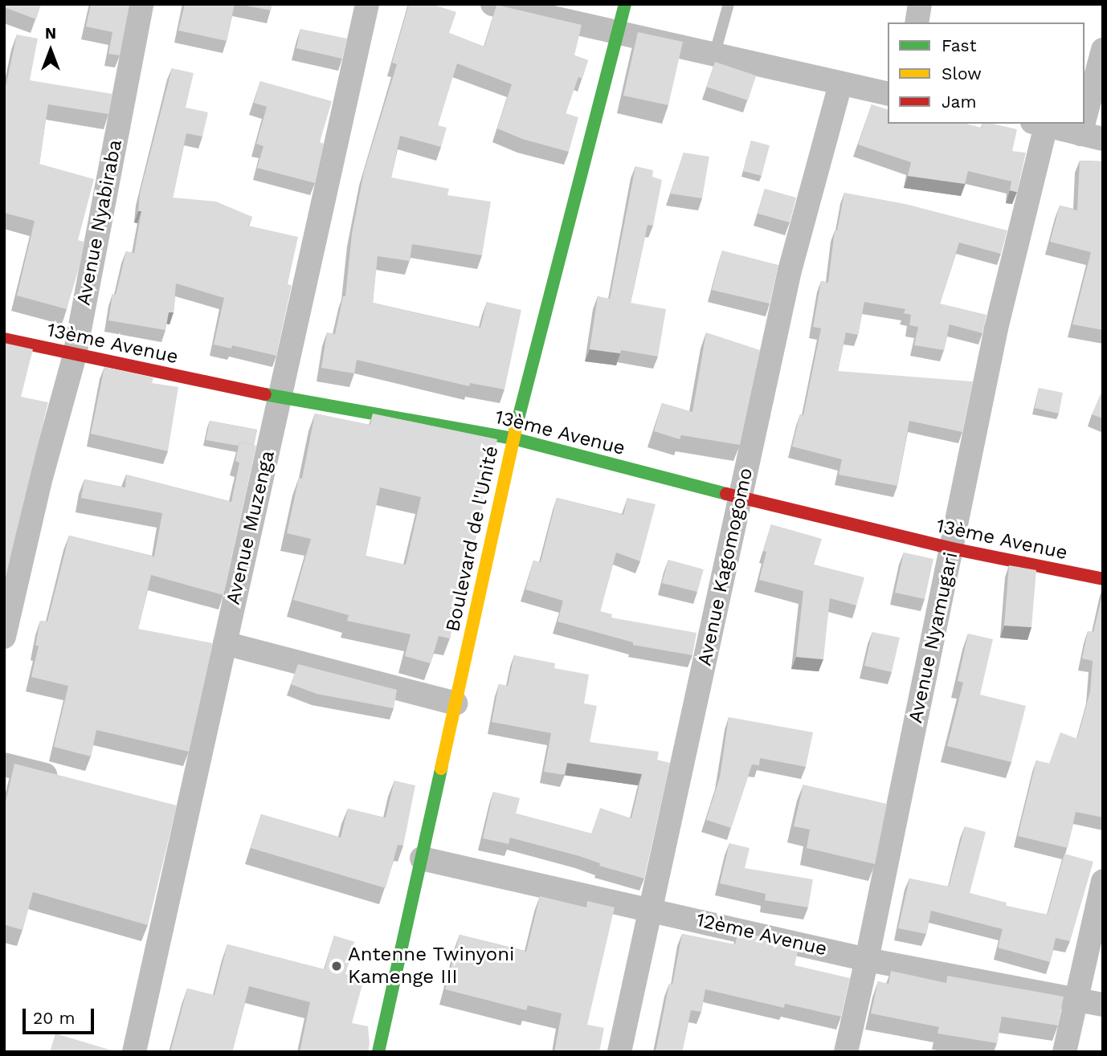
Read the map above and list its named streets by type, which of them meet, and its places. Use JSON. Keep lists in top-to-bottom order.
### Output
{
  "streets": {
    "street": [
      "Avenue Nyabiraba",
      "13ème Avenue",
      "Avenue Muzenga",
      "Boulevard de l'Unité",
      "Avenue Kagomogomo",
      "Avenue Nyamugari",
      "12ème Avenue"
    ]
  },
  "crossings": [
    ["Avenue Nyabiraba", "13ème Avenue"],
    ["13ème Avenue", "Avenue Muzenga"],
    ["13ème Avenue", "Boulevard de l'Unité"],
    ["13ème Avenue", "Avenue Kagomogomo"],
    ["13ème Avenue", "Avenue Nyamugari"],
    ["Boulevard de l'Unité", "12ème Avenue"],
    ["Avenue Kagomogomo", "12ème Avenue"],
    ["Avenue Nyamugari", "12ème Avenue"]
  ],
  "places": ["Antenne Twinyoni Kamenge III"],
  "legend": ["Fast", "Slow", "Jam"],
  "scale_bar": "20 m",
  "north": "top"
}
